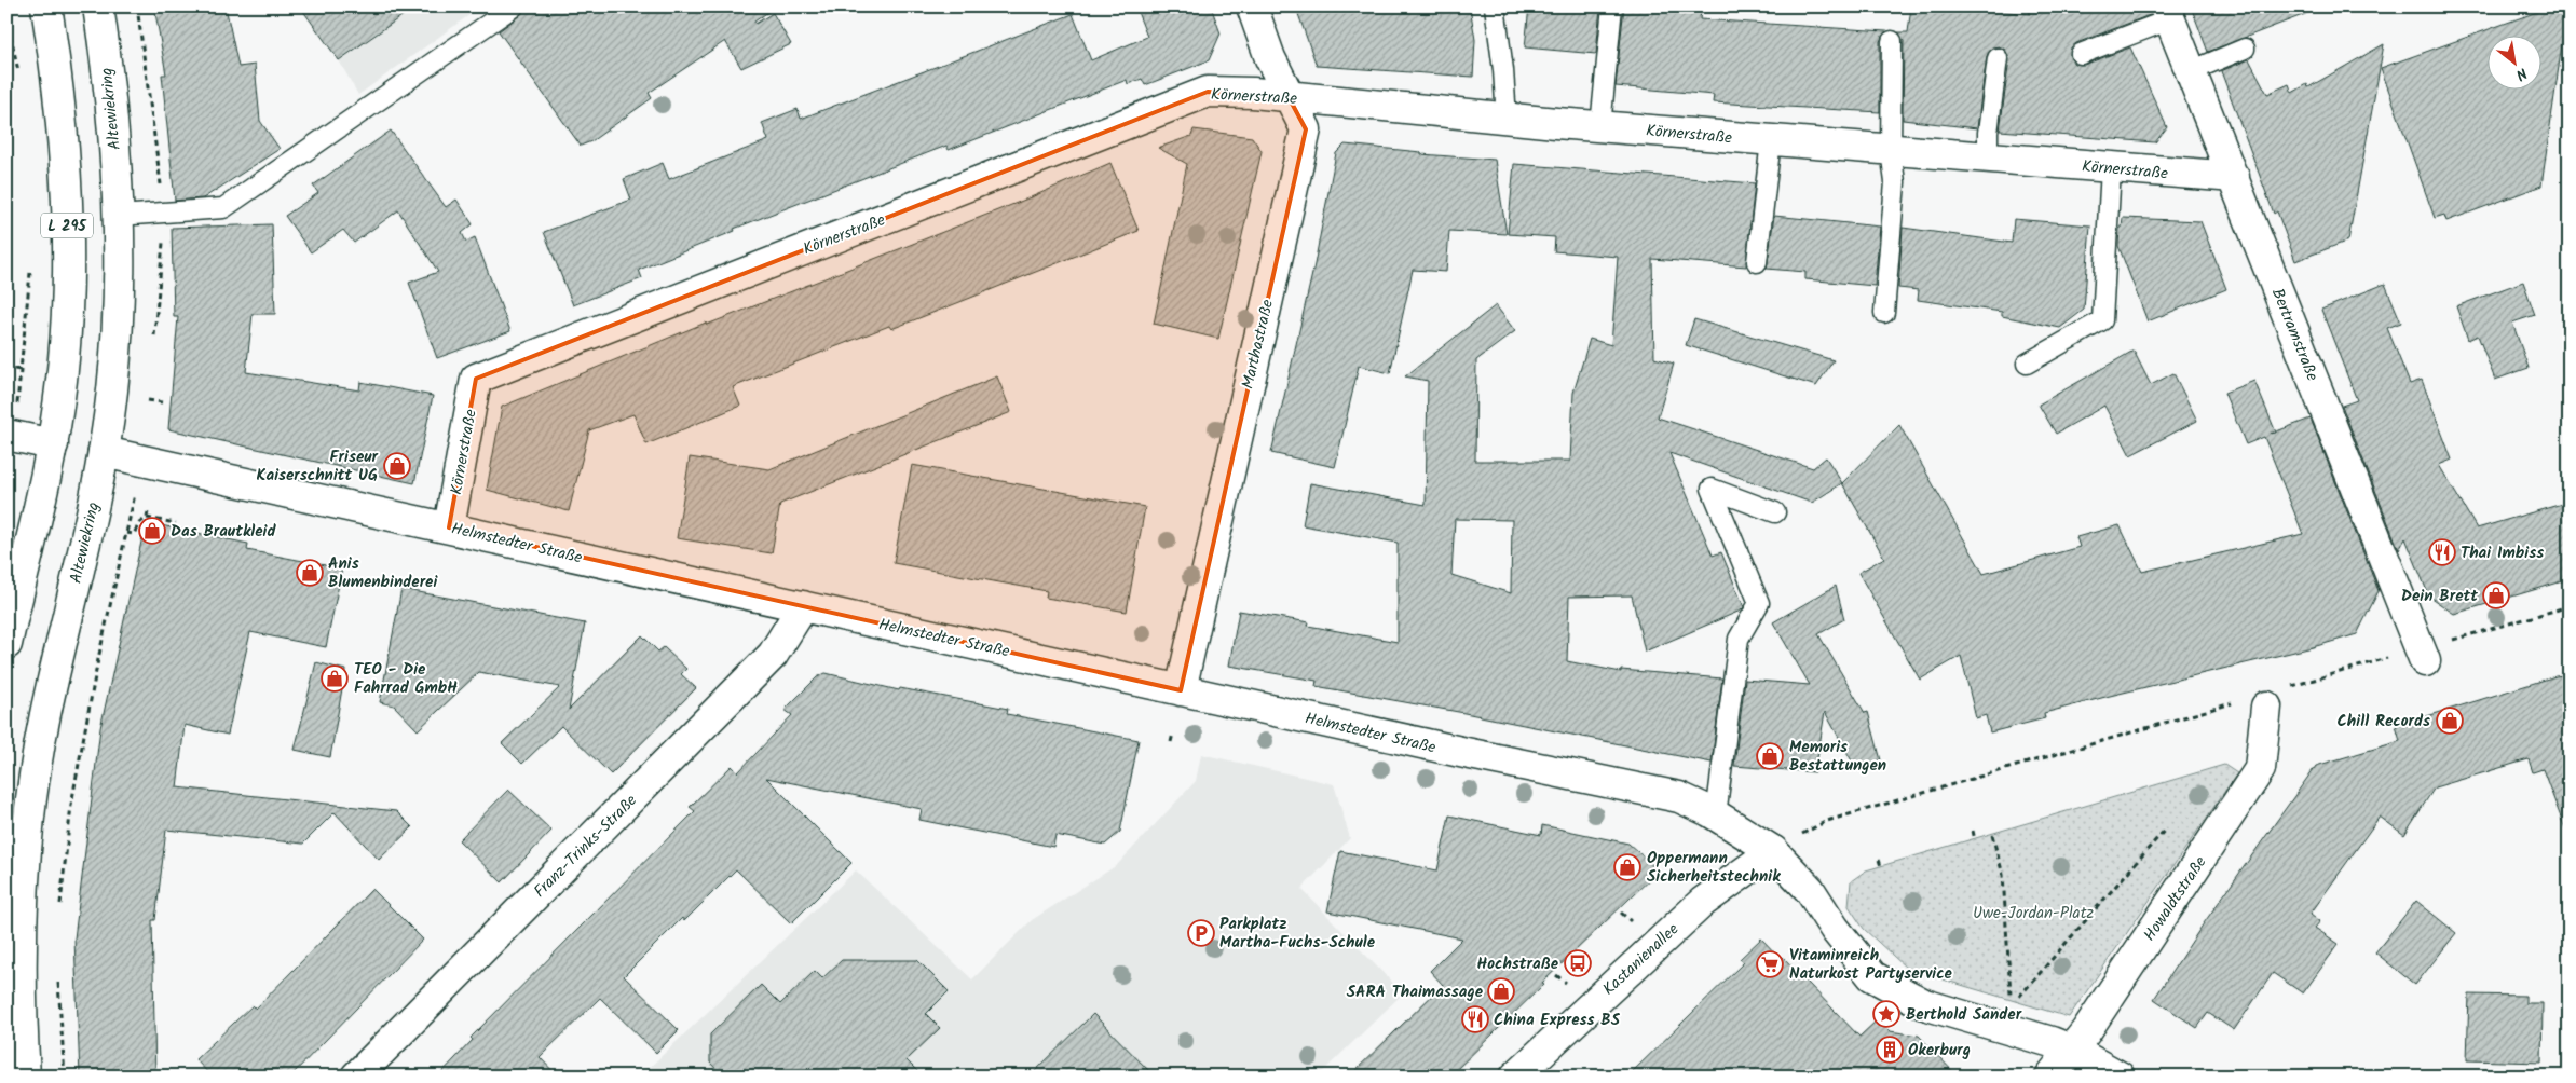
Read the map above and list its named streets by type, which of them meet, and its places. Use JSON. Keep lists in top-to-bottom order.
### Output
{
  "streets": {
    "street": [
      "Körnerstraße",
      "Altewiekring",
      "L 295",
      "Bertramstraße",
      "Marthastraße",
      "Helmstedter Straße",
      "Franz-Trinks-Straße",
      "Howaldtstraße",
      "Kastanienallee"
    ]
  },
  "crossings": [
    ["Körnerstraße", "Bertramstraße"],
    ["Körnerstraße", "Marthastraße"],
    ["Körnerstraße", "Helmstedter Straße"],
    ["Altewiekring", "Helmstedter Straße"],
    ["Marthastraße", "Helmstedter Straße"],
    ["Helmstedter Straße", "Franz-Trinks-Straße"],
    ["Helmstedter Straße", "Kastanienallee"]
  ],
  "parks": ["Uwe-Jordan-Platz"],
  "places": {
    "shop": [
      "Friseur Kaiserschnitt UG",
      "Das Brautkleid",
      "Anis Blumenbinderei",
      "Dein Brett",
      "TEO - Die Fahrrad GmbH",
      "Chill Records",
      "Memoris Bestattungen",
      "Oppermann Sicherheitstechnik",
      "SARA Thaimassage"
    ],
    "restaurant": ["Thai Imbiss", "China Express BS"],
    "parking": ["Parkplatz Martha-Fuchs-Schule"],
    "bus stop": ["Hochstraße"],
    "supermarket": ["Vitaminreich Naturkost Partyservice"],
    "place": ["Berthold Sander"],
    "building": ["Okerburg"]
  },
  "north": "bottom right"
}
